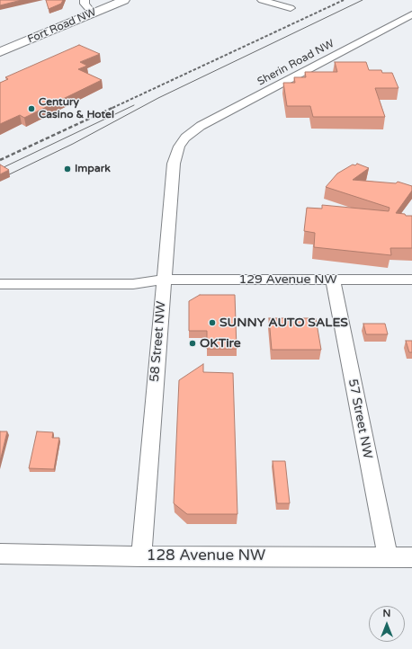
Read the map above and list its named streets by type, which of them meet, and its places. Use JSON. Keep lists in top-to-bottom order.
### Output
{
  "streets": {
    "main road": ["Fort Road NW"],
    "street": [
      "Sherin Road NW",
      "129 Avenue NW",
      "58 Street NW",
      "57 Street NW",
      "128 Avenue NW"
    ]
  },
  "crossings": [
    ["Sherin Road NW", "58 Street NW"],
    ["129 Avenue NW", "58 Street NW"],
    ["129 Avenue NW", "57 Street NW"],
    ["58 Street NW", "128 Avenue NW"],
    ["57 Street NW", "128 Avenue NW"]
  ],
  "places": [
    "Century Casino & Hotel",
    "Impark",
    "SUNNY AUTO SALES",
    "OKTire"
  ],
  "north": "top"
}
